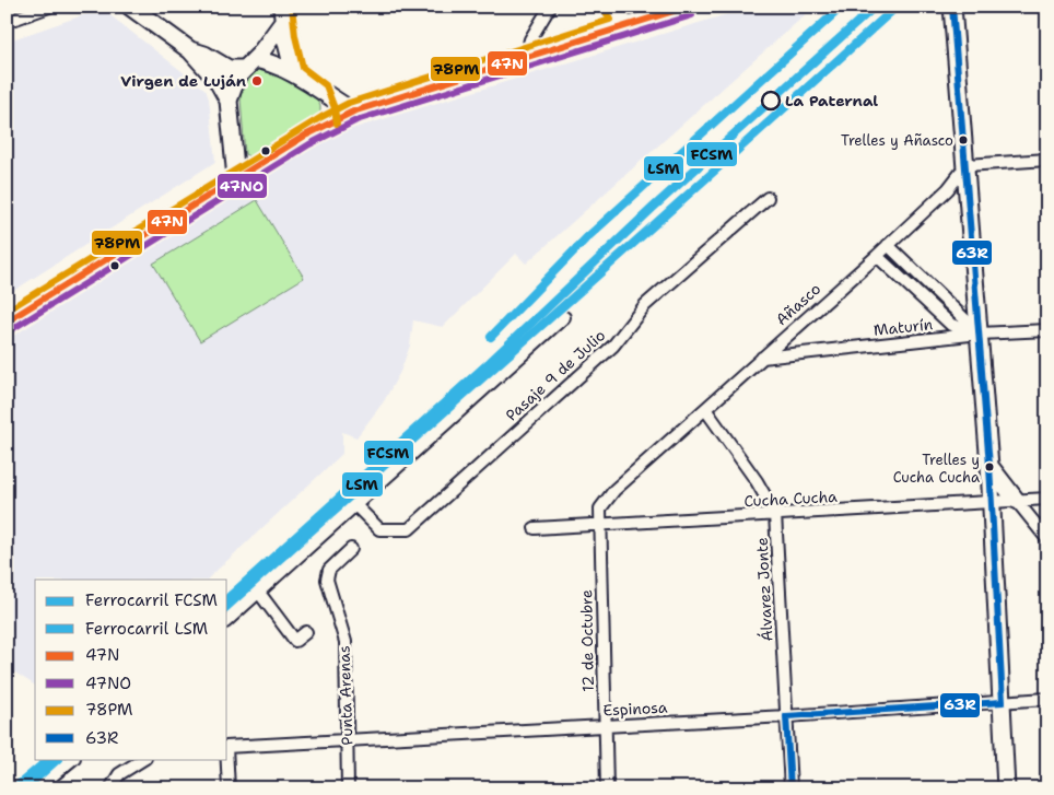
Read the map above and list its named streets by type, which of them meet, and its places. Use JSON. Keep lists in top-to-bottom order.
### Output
{
  "streets": {
    "street": [
      "Añasco",
      "Maturín",
      "Pasaje 9 de Julio",
      "Cucha Cucha",
      "Álvarez Jonte",
      "12 de Octubre",
      "Punta Arenas",
      "Espinosa"
    ]
  },
  "crossings": [
    ["Añasco", "Maturín"],
    ["Añasco", "Cucha Cucha"],
    ["Añasco", "Álvarez Jonte"],
    ["Añasco", "12 de Octubre"],
    ["Cucha Cucha", "Álvarez Jonte"],
    ["Cucha Cucha", "12 de Octubre"],
    ["Álvarez Jonte", "Espinosa"],
    ["12 de Octubre", "Espinosa"],
    ["Punta Arenas", "Espinosa"]
  ],
  "places": [
    "Virgen de Luján",
    "La Paternal",
    "Trelles y Añasco",
    "Trelles y Cucha Cucha"
  ],
  "lines": [
    "rail line FCSM",
    "rail line LSM",
    "transit line 47N",
    "transit line 78PM",
    "transit line 63R",
    "transit line 47NO"
  ],
  "legend": [
    "Ferrocarril FCSM",
    "Ferrocarril LSM",
    "47N",
    "47NO",
    "78PM",
    "63R"
  ]
}
